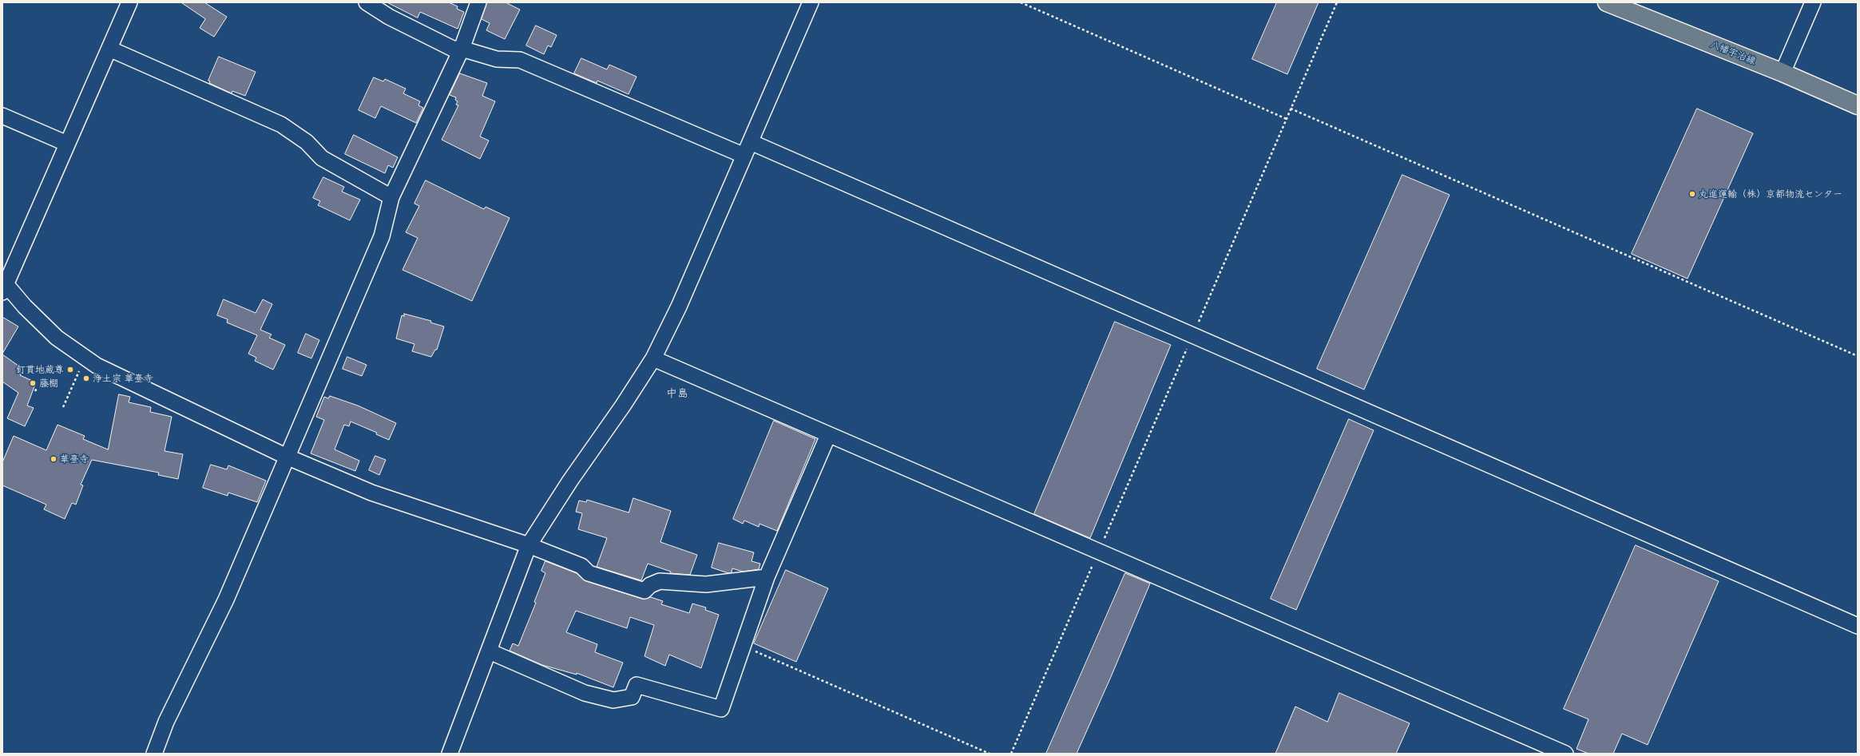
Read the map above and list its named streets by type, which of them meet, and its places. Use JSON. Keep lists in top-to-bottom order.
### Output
{
  "streets": {
    "main road": ["八幡宇治線"]
  },
  "districts": ["中島"],
  "places": [
    "丸進運輸（株）京都物流センター",
    "釘貫地蔵尊",
    "浄土宗 華臺寺",
    "藤棚",
    "華臺寺"
  ]
}
